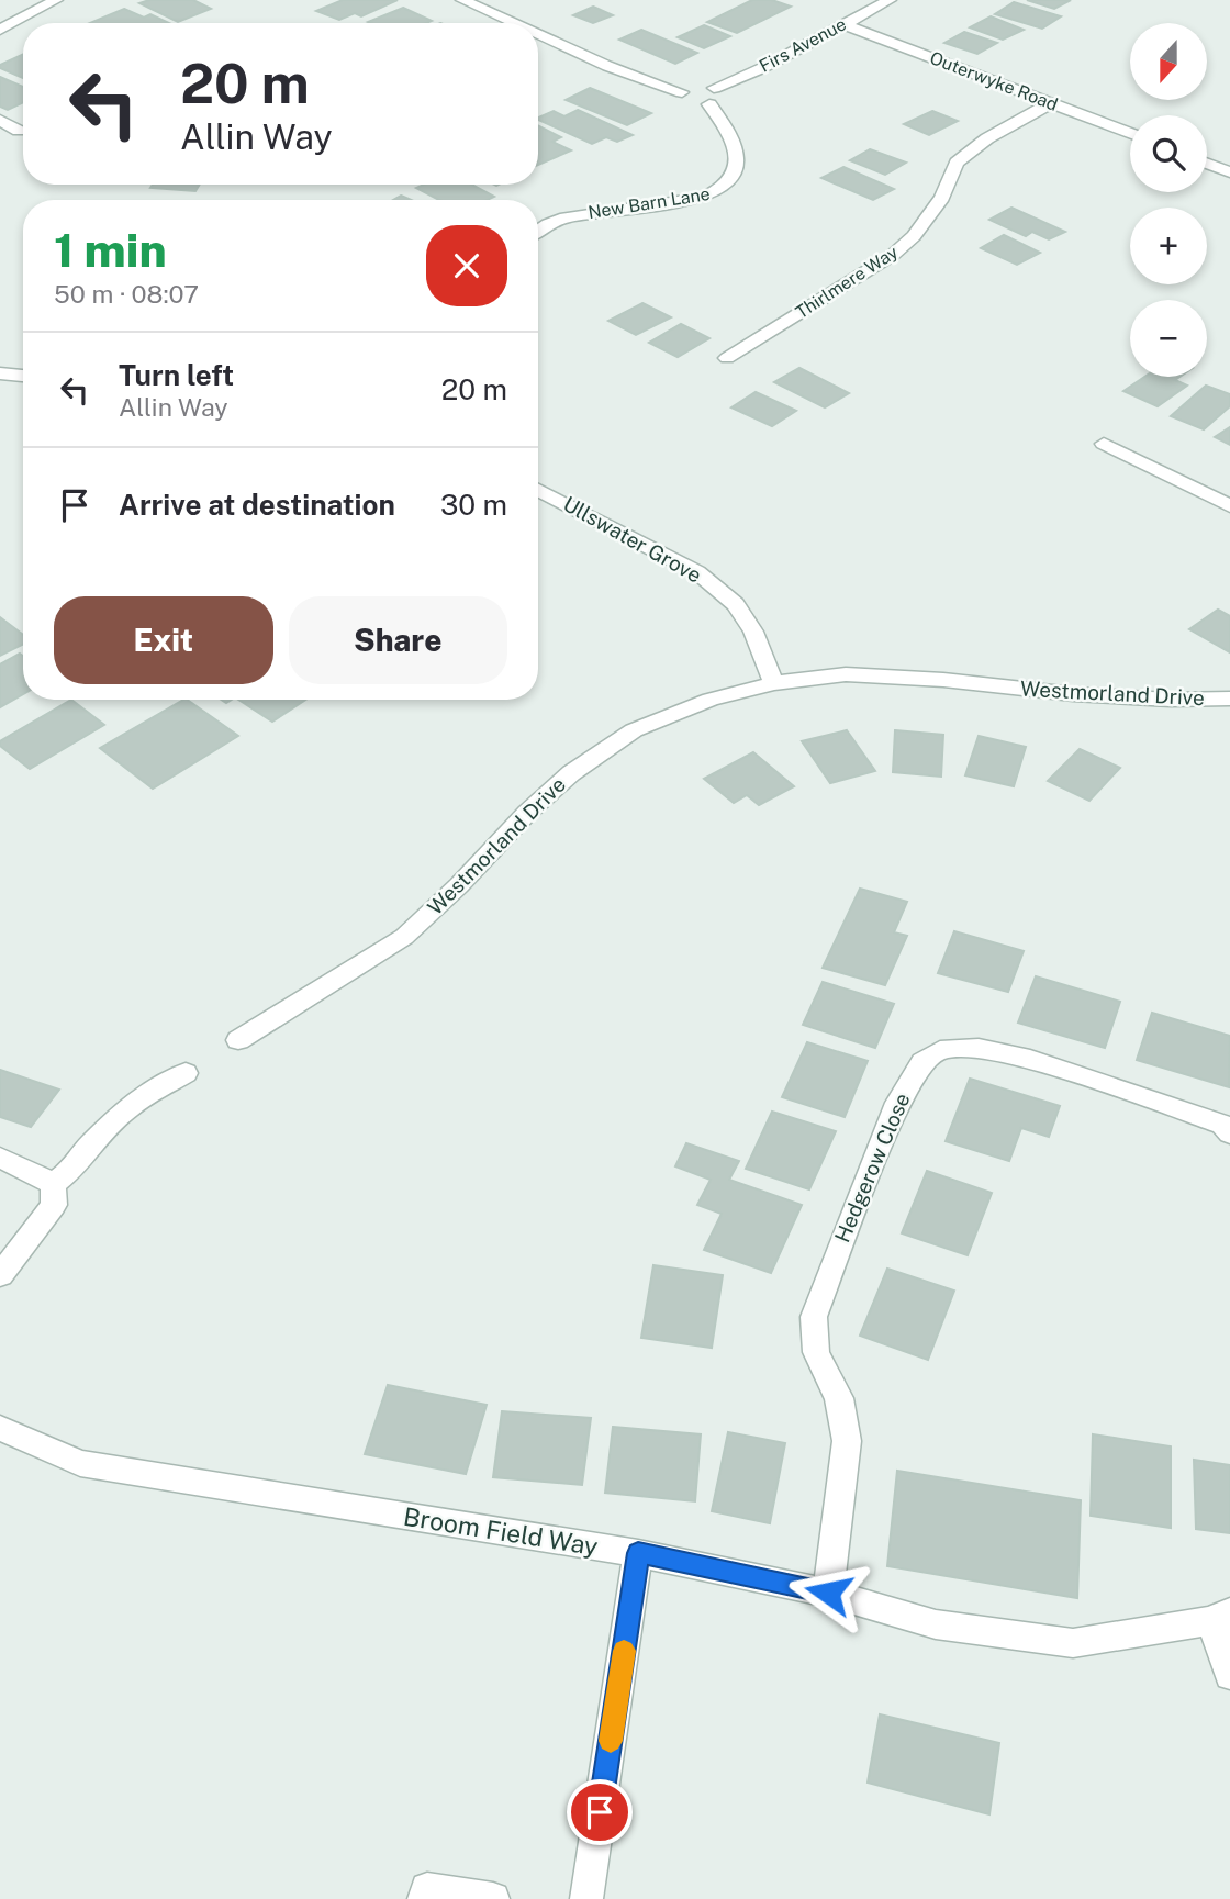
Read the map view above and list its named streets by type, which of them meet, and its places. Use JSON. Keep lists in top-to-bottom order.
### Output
{
  "streets": {
    "street": [
      "Firs Avenue",
      "Outerwyke Road",
      "New Barn Lane",
      "Thirlmere Way",
      "Ullswater Grove",
      "Westmorland Drive",
      "Hedgerow Close",
      "Broom Field Way"
    ]
  },
  "crossings": [
    ["Firs Avenue", "Outerwyke Road"],
    ["Firs Avenue", "New Barn Lane"],
    ["Outerwyke Road", "Thirlmere Way"],
    ["Ullswater Grove", "Westmorland Drive"],
    ["Hedgerow Close", "Broom Field Way"]
  ],
  "north": "bottom",
  "page": {
    "map_buttons": ["+", "−"],
    "turn": ["20 m", "Allin Way"],
    "heading": ["1 min", "50 m · 08:07"],
    "list": [
      {
        "name": "Turn left",
        "note": "Allin Way",
        "value": "20 m"
      },
      {
        "name": "Arrive at destination",
        "value": "30 m"
      }
    ],
    "buttons": ["Exit", "Share"]
  }
}
